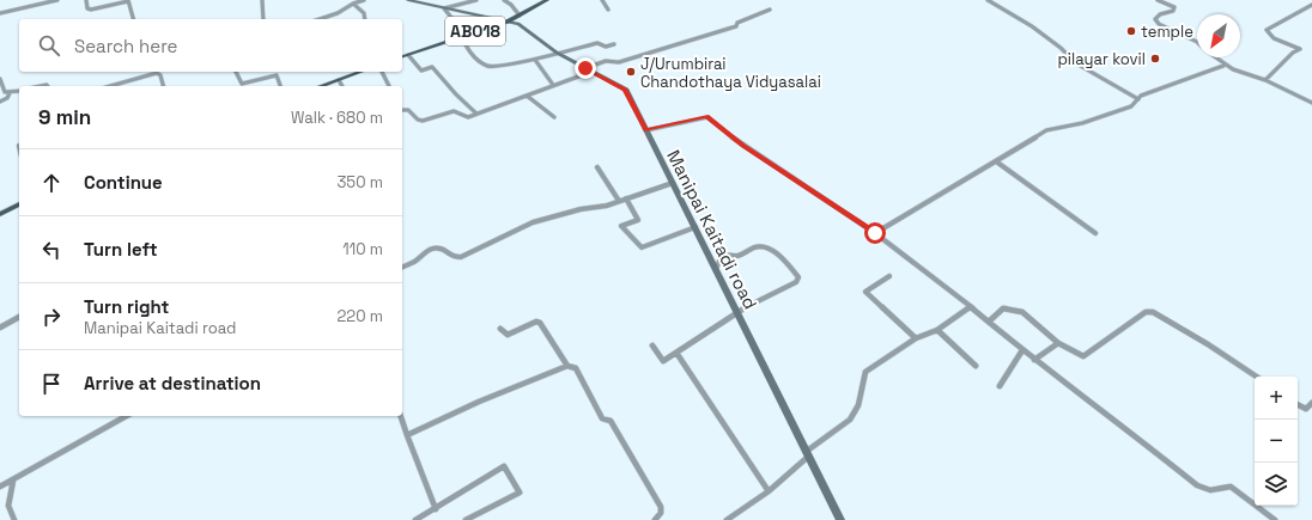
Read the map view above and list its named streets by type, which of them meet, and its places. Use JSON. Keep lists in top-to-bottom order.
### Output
{
  "streets": {
    "main road": ["AB018", "Manipai Kaitadi road"]
  },
  "crossings": [
    ["AB018", "Manipai Kaitadi road"]
  ],
  "places": ["temple", "pilayar kovil", "J/Urumbirai Chandothaya Vidyasalai"],
  "north": "bottom left",
  "page": {
    "search": "Search here",
    "heading": ["9 min", "Walk · 680 m"],
    "list": [
      ["Continue", "350 m"],
      ["Turn left", "110 m"],
      ["Turn right", "Manipai Kaitadi road", "220 m"],
      "Arrive at destination"
    ],
    "map_buttons": ["+", "−"]
  }
}
